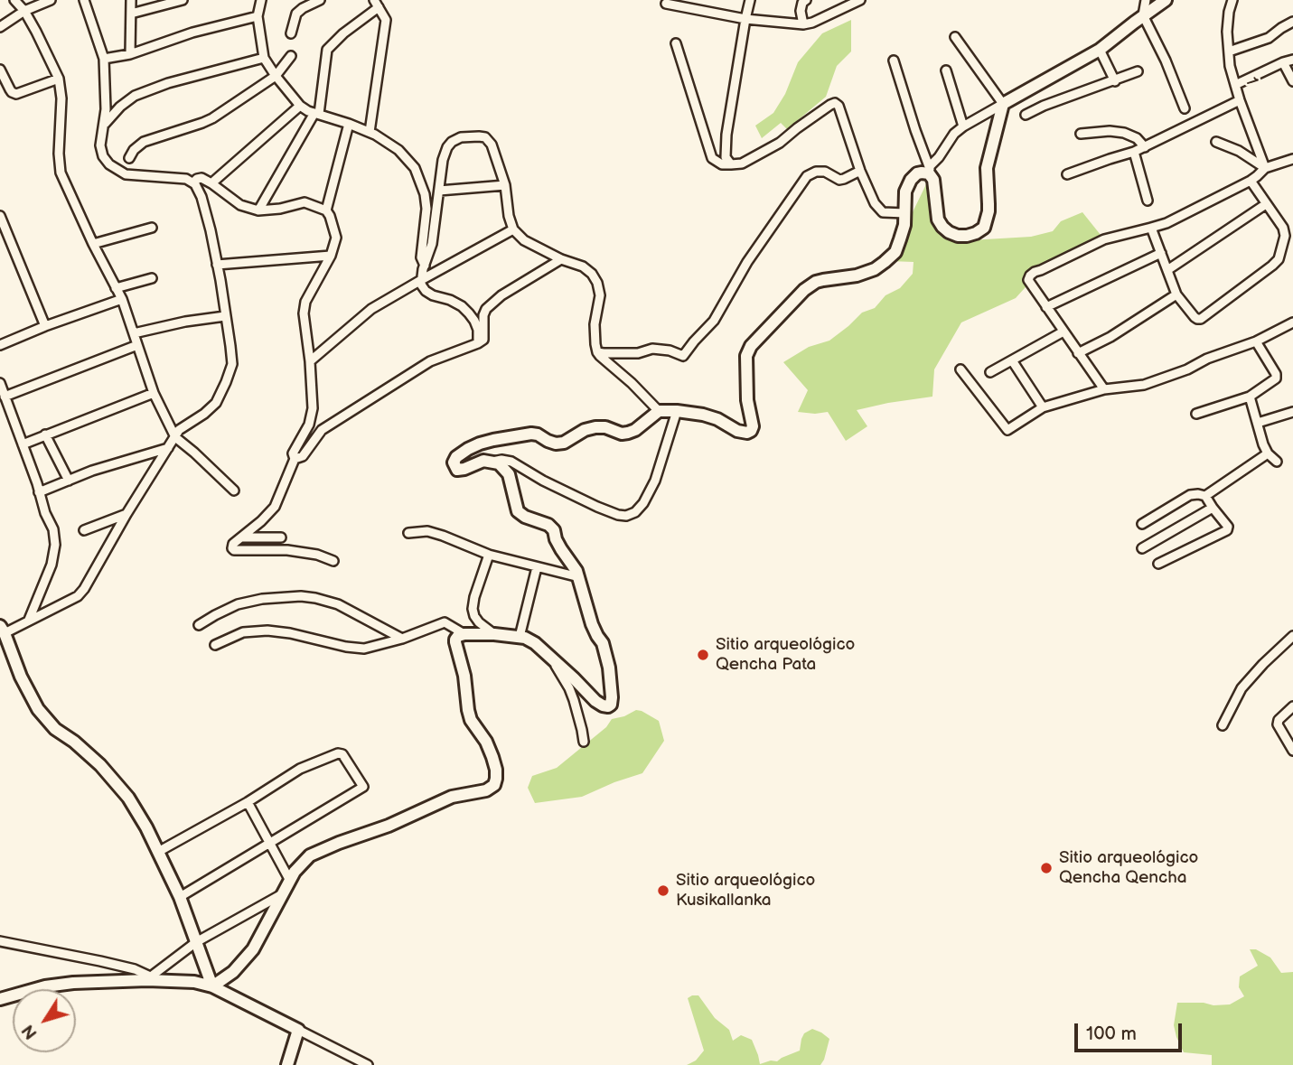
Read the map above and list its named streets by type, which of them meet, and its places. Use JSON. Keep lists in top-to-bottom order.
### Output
{
  "streets": {
    "street": ["1"]
  },
  "places": ["Sitio arqueológico Qencha Pata", "Sitio arqueológico Qencha Qencha", "Sitio arqueológico Kusikallanka"],
  "scale_bar": "100 m",
  "north": "bottom left"
}
